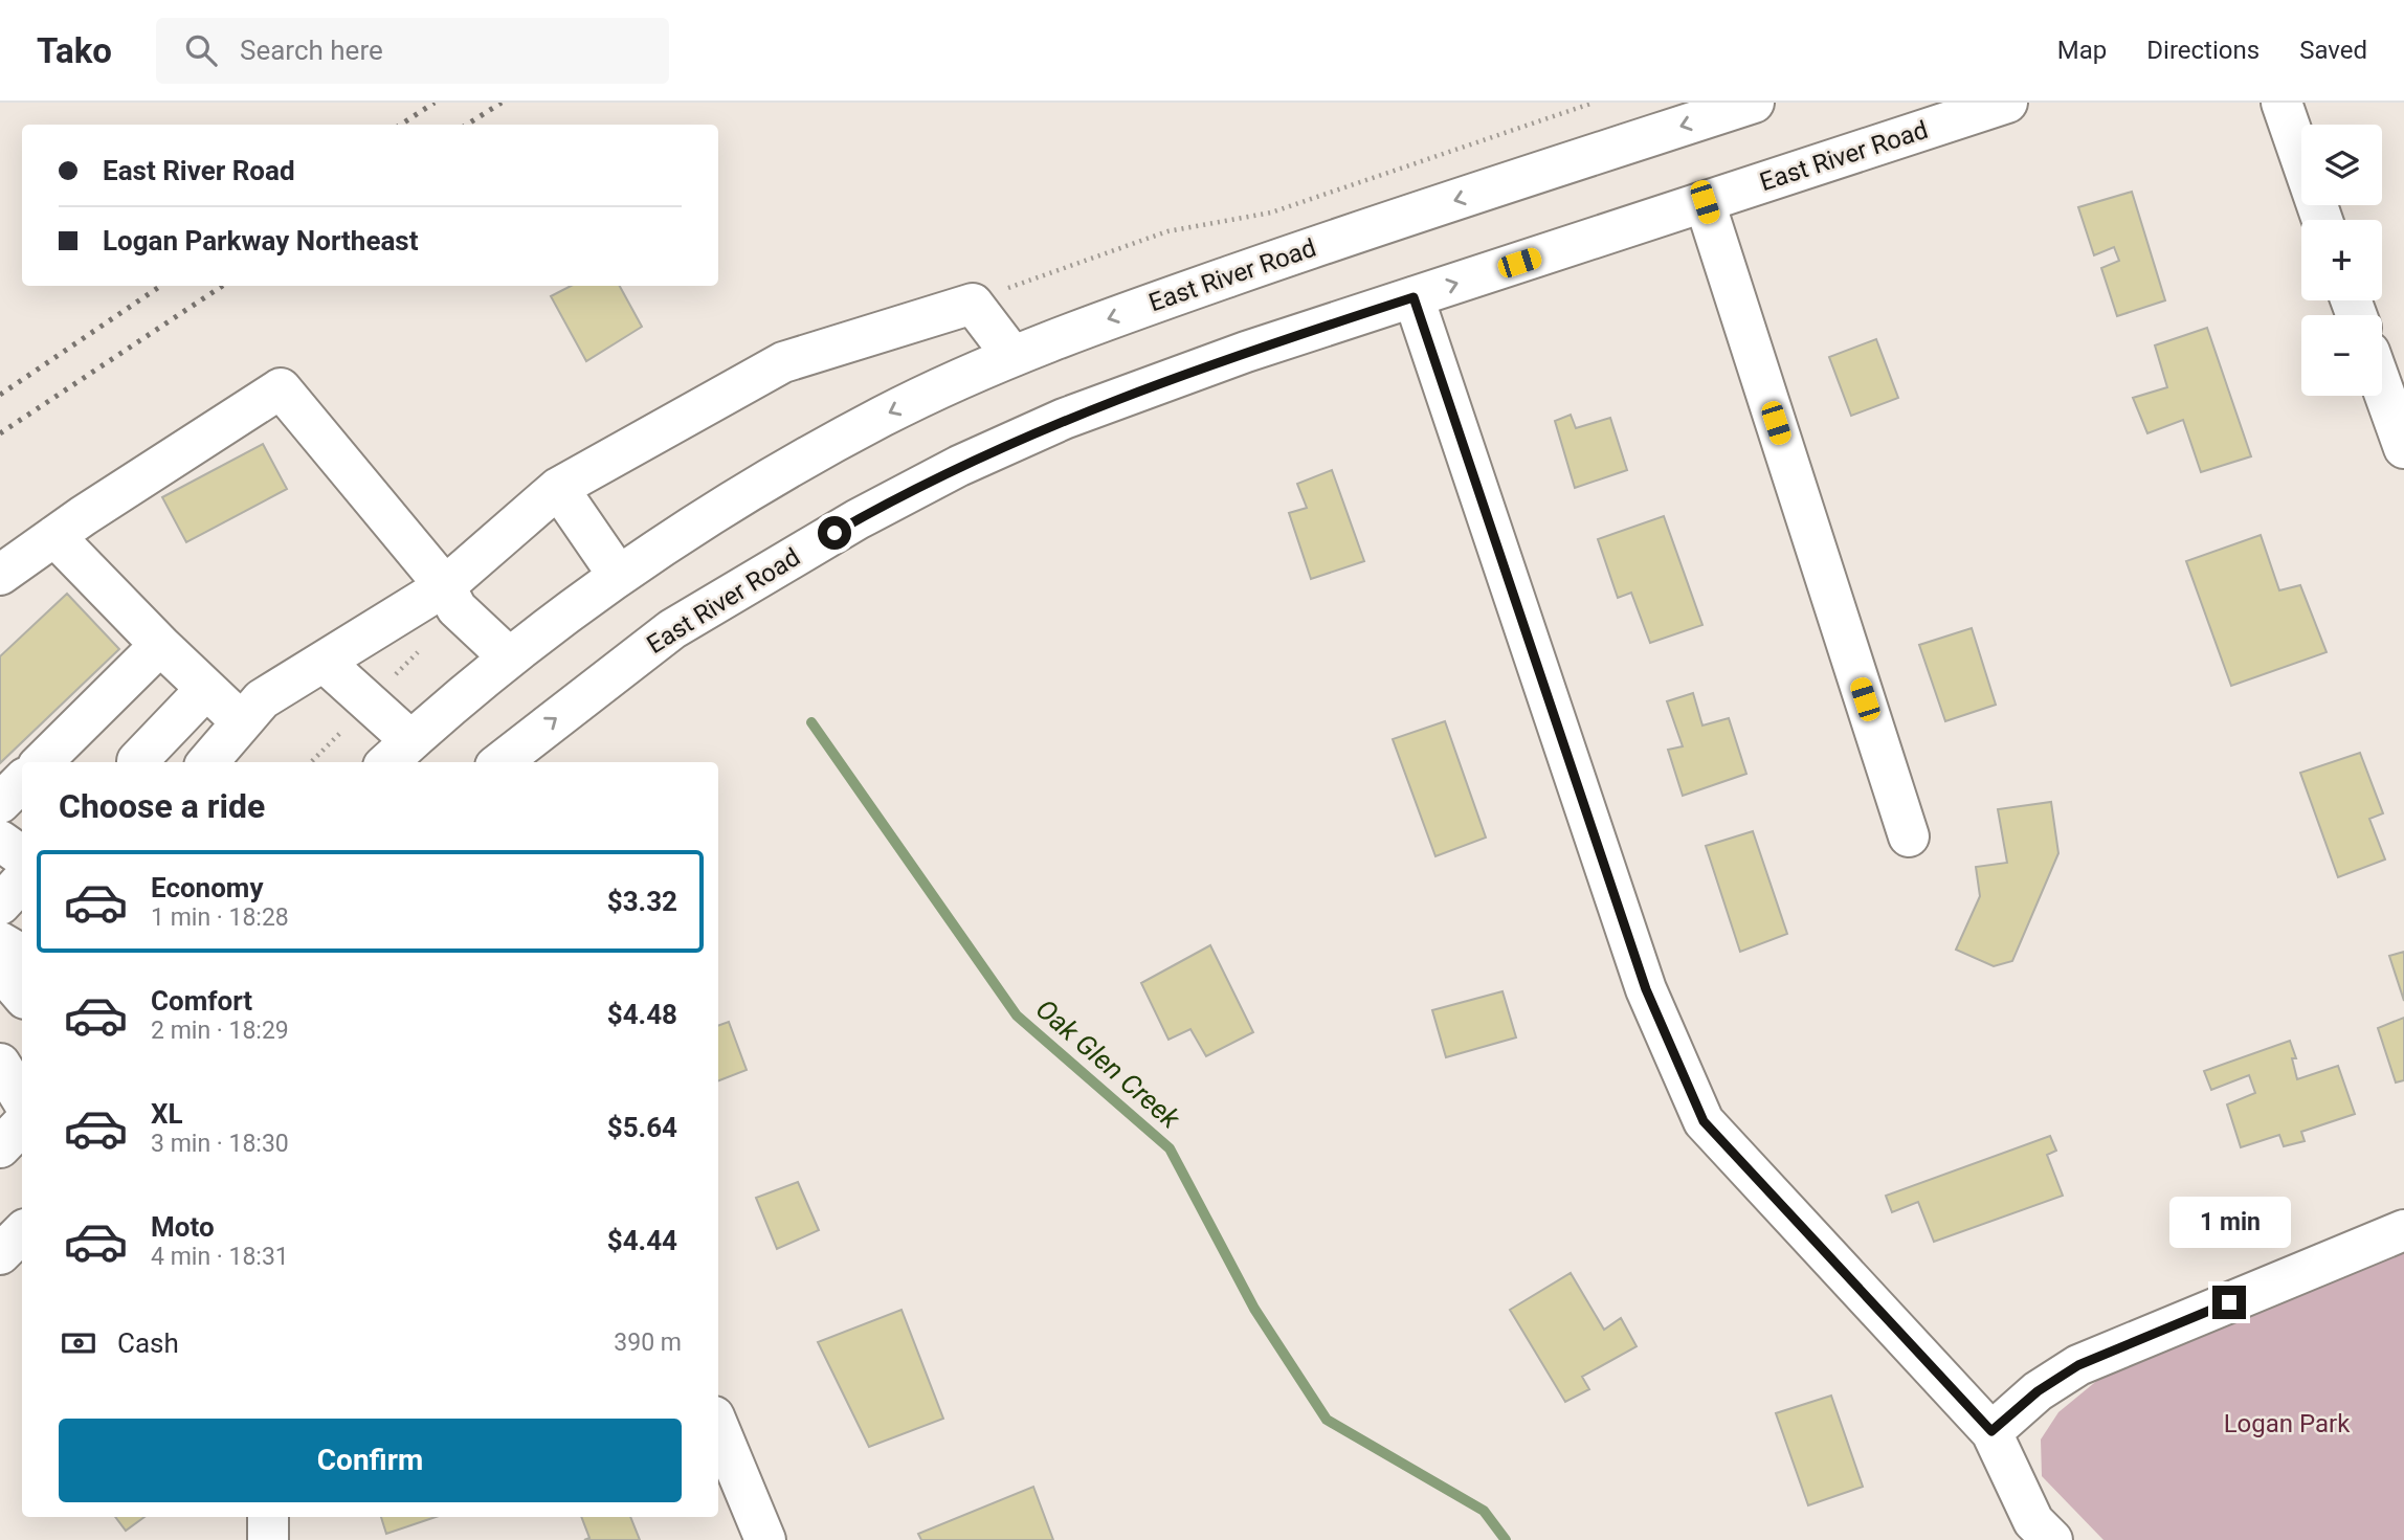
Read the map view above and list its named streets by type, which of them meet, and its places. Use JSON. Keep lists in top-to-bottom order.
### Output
{
  "streets": {
    "street": ["East River Road"]
  },
  "water": ["Oak Glen Creek"],
  "parks": ["Logan Park"],
  "page": {
    "header": "Tako",
    "search": "Search here",
    "nav": ["Map", "Directions", "Saved"],
    "map_buttons": ["+", "−"],
    "banner": ["East River Road", "Logan Parkway Northeast"],
    "heading": "Choose a ride",
    "list": [
      {
        "name": "Economy",
        "note": "1 min · 18:28",
        "value": "$3.32"
      },
      {
        "name": "Comfort",
        "note": "2 min · 18:29",
        "value": "$4.48"
      },
      {
        "name": "XL",
        "note": "3 min · 18:30",
        "value": "$5.64"
      },
      {
        "name": "Moto",
        "note": "4 min · 18:31",
        "value": "$4.44"
      }
    ],
    "bubble": "1 min",
    "pay": ["Cash", "390 m"],
    "buttons": "Confirm"
  }
}
